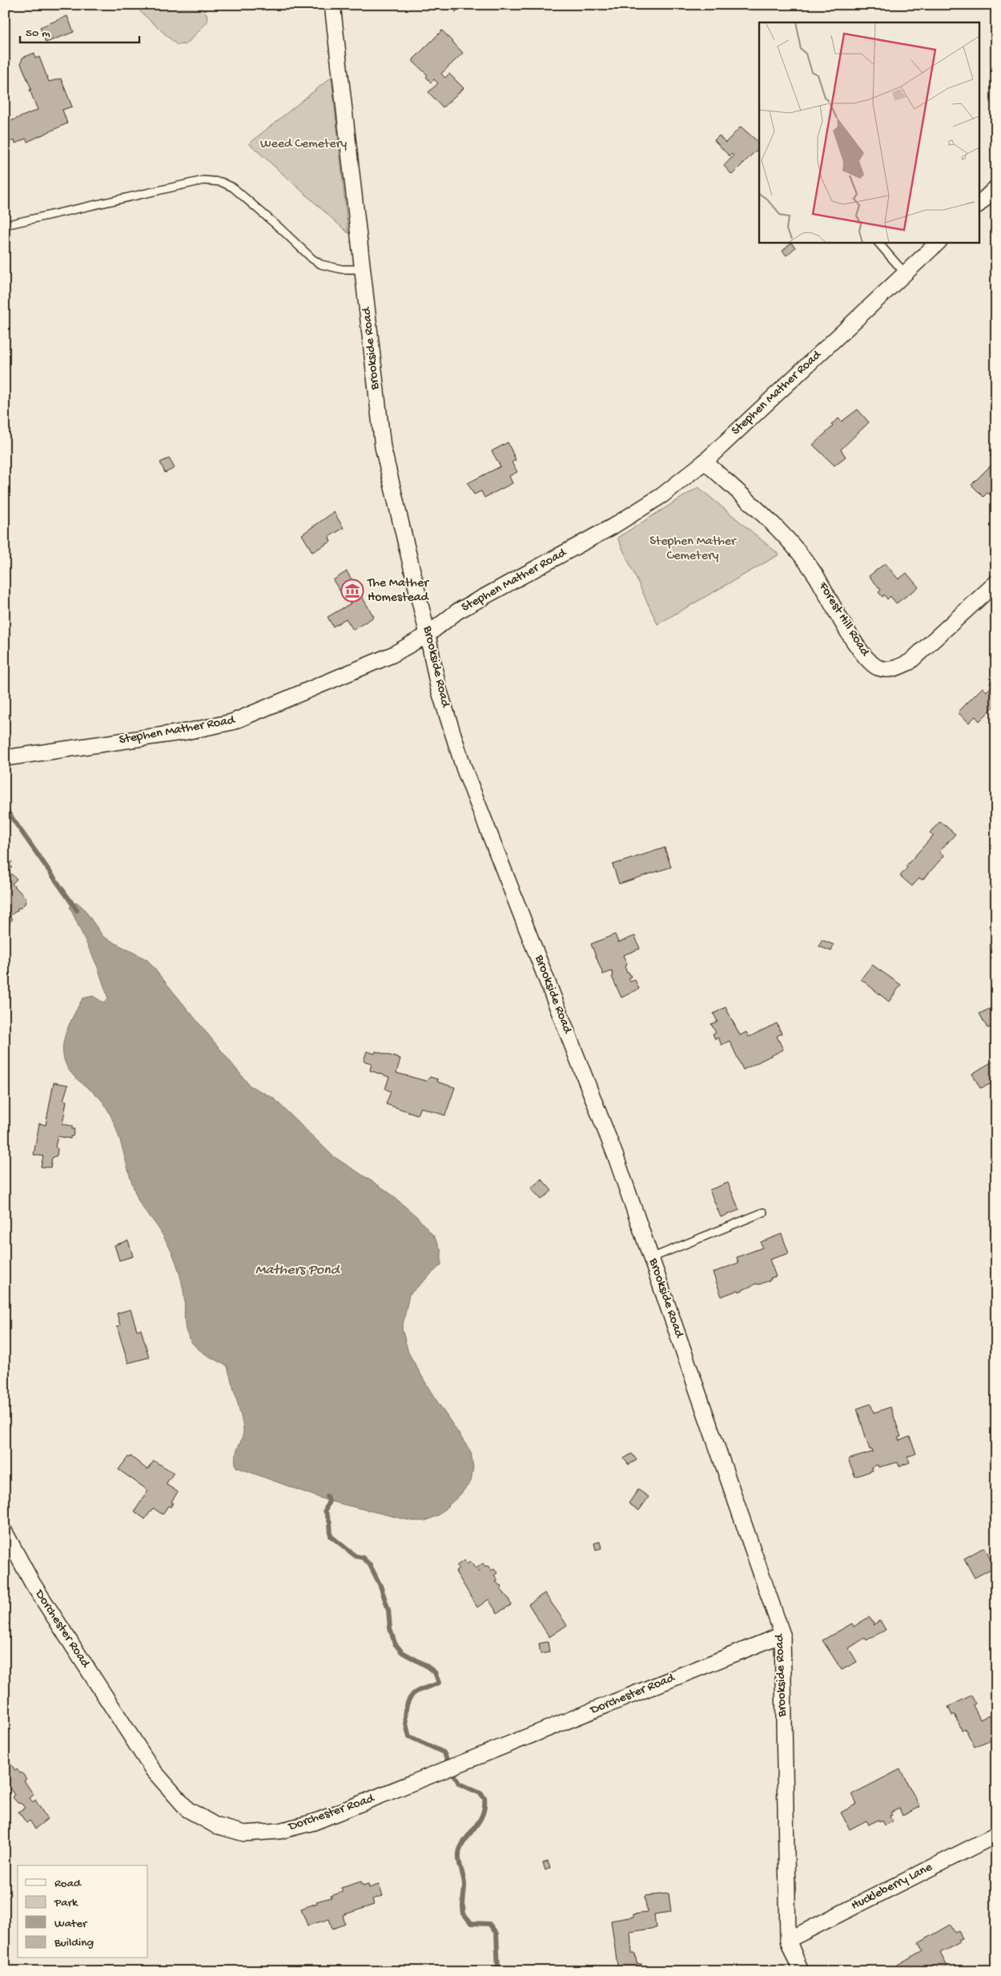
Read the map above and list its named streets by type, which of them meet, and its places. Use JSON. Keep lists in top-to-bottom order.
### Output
{
  "streets": {
    "street": [
      "Brookside Road",
      "Stephen Mather Road",
      "Forest Hill Road",
      "Dorchester Road",
      "Huckleberry Lane"
    ]
  },
  "crossings": [
    ["Brookside Road", "Stephen Mather Road"],
    ["Brookside Road", "Dorchester Road"],
    ["Brookside Road", "Huckleberry Lane"],
    ["Stephen Mather Road", "Forest Hill Road"]
  ],
  "water": ["Mathers Pond"],
  "parks": ["Weed Cemetery", "Stephen Mather Cemetery"],
  "places": {
    "museum": ["The Mather Homestead"]
  },
  "legend": [
    "Road",
    "Park",
    "Water",
    "Building"
  ],
  "scale_bar": "50 m"
}
